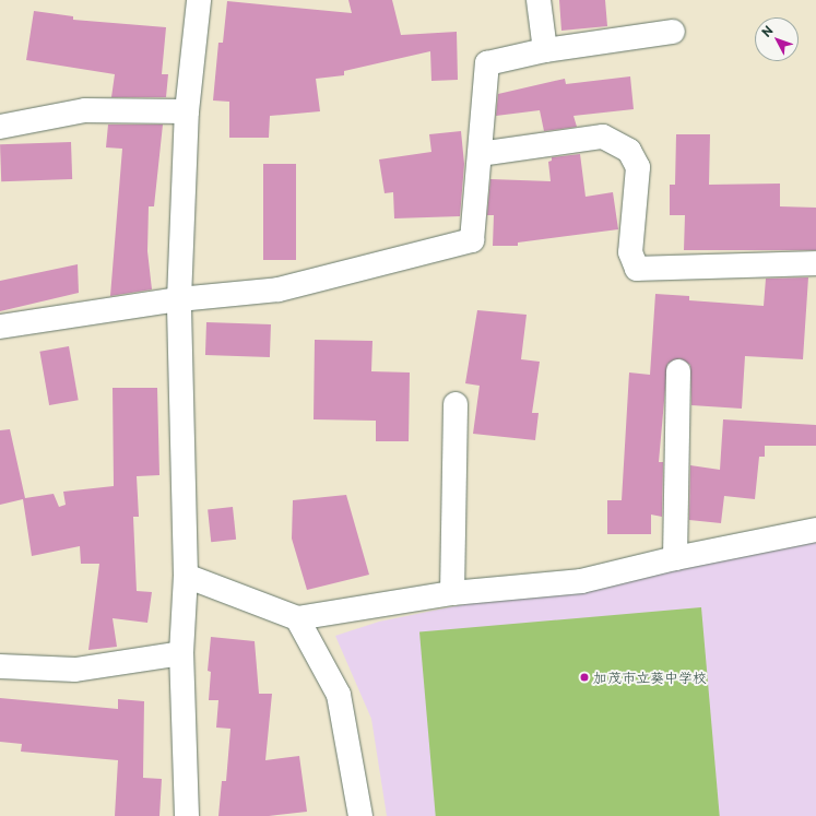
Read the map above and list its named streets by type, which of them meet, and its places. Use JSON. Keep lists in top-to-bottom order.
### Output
{
  "places": ["加茂市立葵中学校"],
  "north": "top left"
}
